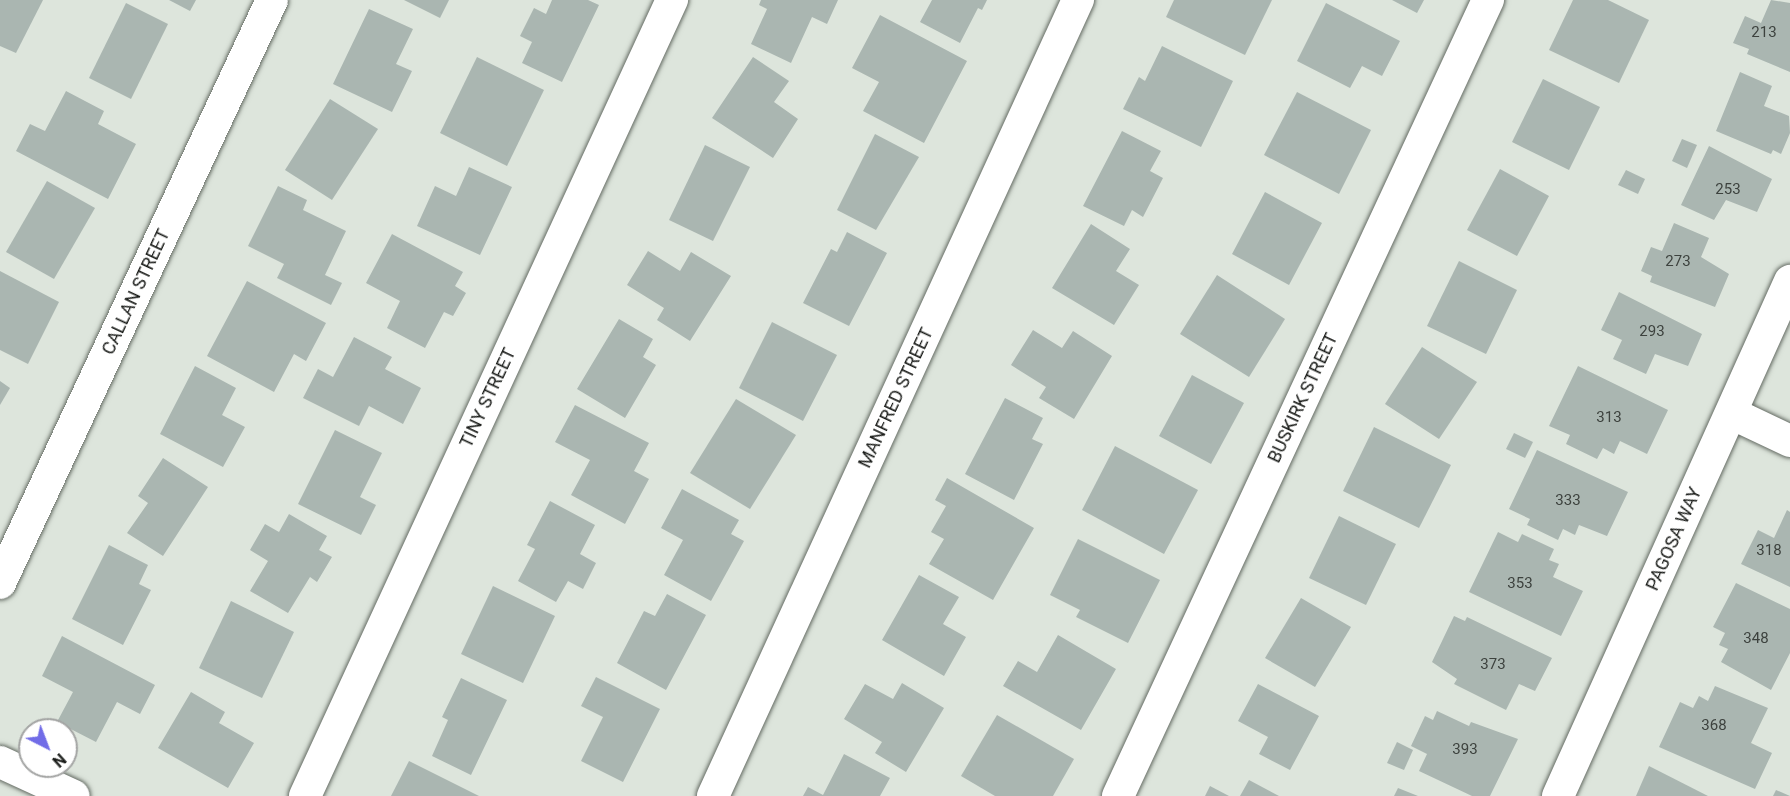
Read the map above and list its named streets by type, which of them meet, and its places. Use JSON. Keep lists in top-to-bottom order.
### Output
{
  "streets": {
    "street": [
      "CALLAN STREET",
      "TINY STREET",
      "MANFRED STREET",
      "BUSKIRK STREET",
      "PAGOSA WAY"
    ]
  },
  "house_numbers": [
    "213",
    "253",
    "273",
    "293",
    "313",
    "333",
    "318",
    "353",
    "348",
    "373",
    "368",
    "393"
  ],
  "north": "bottom right"
}
